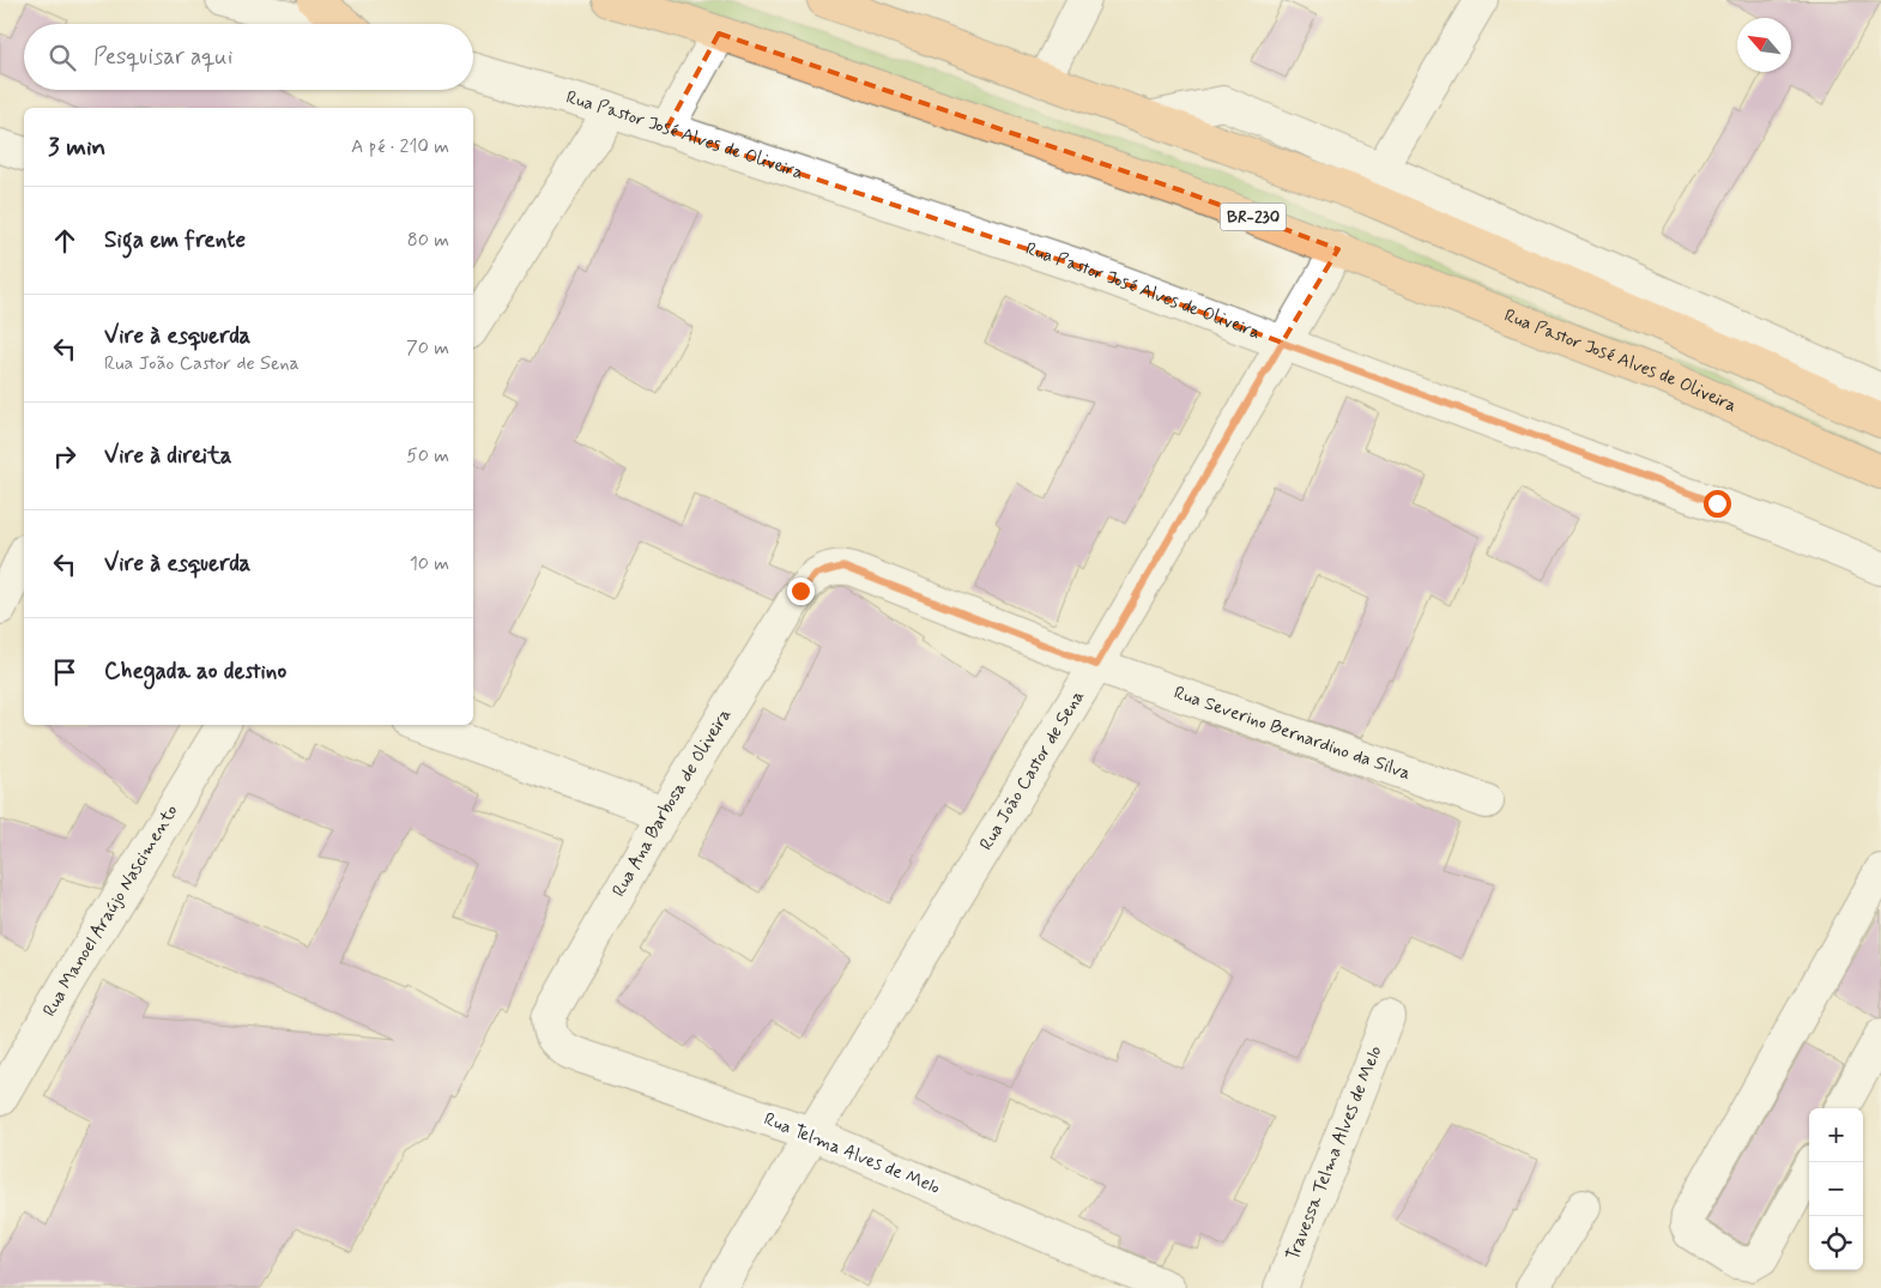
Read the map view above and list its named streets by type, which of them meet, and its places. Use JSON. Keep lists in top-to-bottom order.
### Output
{
  "streets": {
    "highway": ["Rua Pastor José Alves de Oliveira", "BR-230"],
    "street": [
      "Rua Severino Bernardino da Silva",
      "Rua João Castor de Sena",
      "Rua Ana Barbosa de Oliveira",
      "Rua Manoel Araújo Nascimento",
      "Travessa Telma Alves de Melo",
      "Rua Telma Alves de Melo"
    ]
  },
  "crossings": [
    ["Rua Pastor José Alves de Oliveira", "Rua João Castor de Sena"],
    ["Rua Severino Bernardino da Silva", "Rua João Castor de Sena"],
    ["Rua Severino Bernardino da Silva", "Rua Ana Barbosa de Oliveira"],
    ["Rua João Castor de Sena", "Rua Ana Barbosa de Oliveira"],
    ["Rua João Castor de Sena", "Rua Telma Alves de Melo"],
    ["Rua Ana Barbosa de Oliveira", "Rua Telma Alves de Melo"]
  ],
  "north": "top left",
  "page": {
    "search": "Pesquisar aqui",
    "heading": ["3 min", "A pé · 210 m"],
    "list": [
      ["Siga em frente", "80 m"],
      ["Vire à esquerda", "Rua João Castor de Sena", "70 m"],
      ["Vire à direita", "50 m"],
      ["Vire à esquerda", "10 m"],
      "Chegada ao destino"
    ],
    "map_buttons": ["+", "−"]
  }
}
